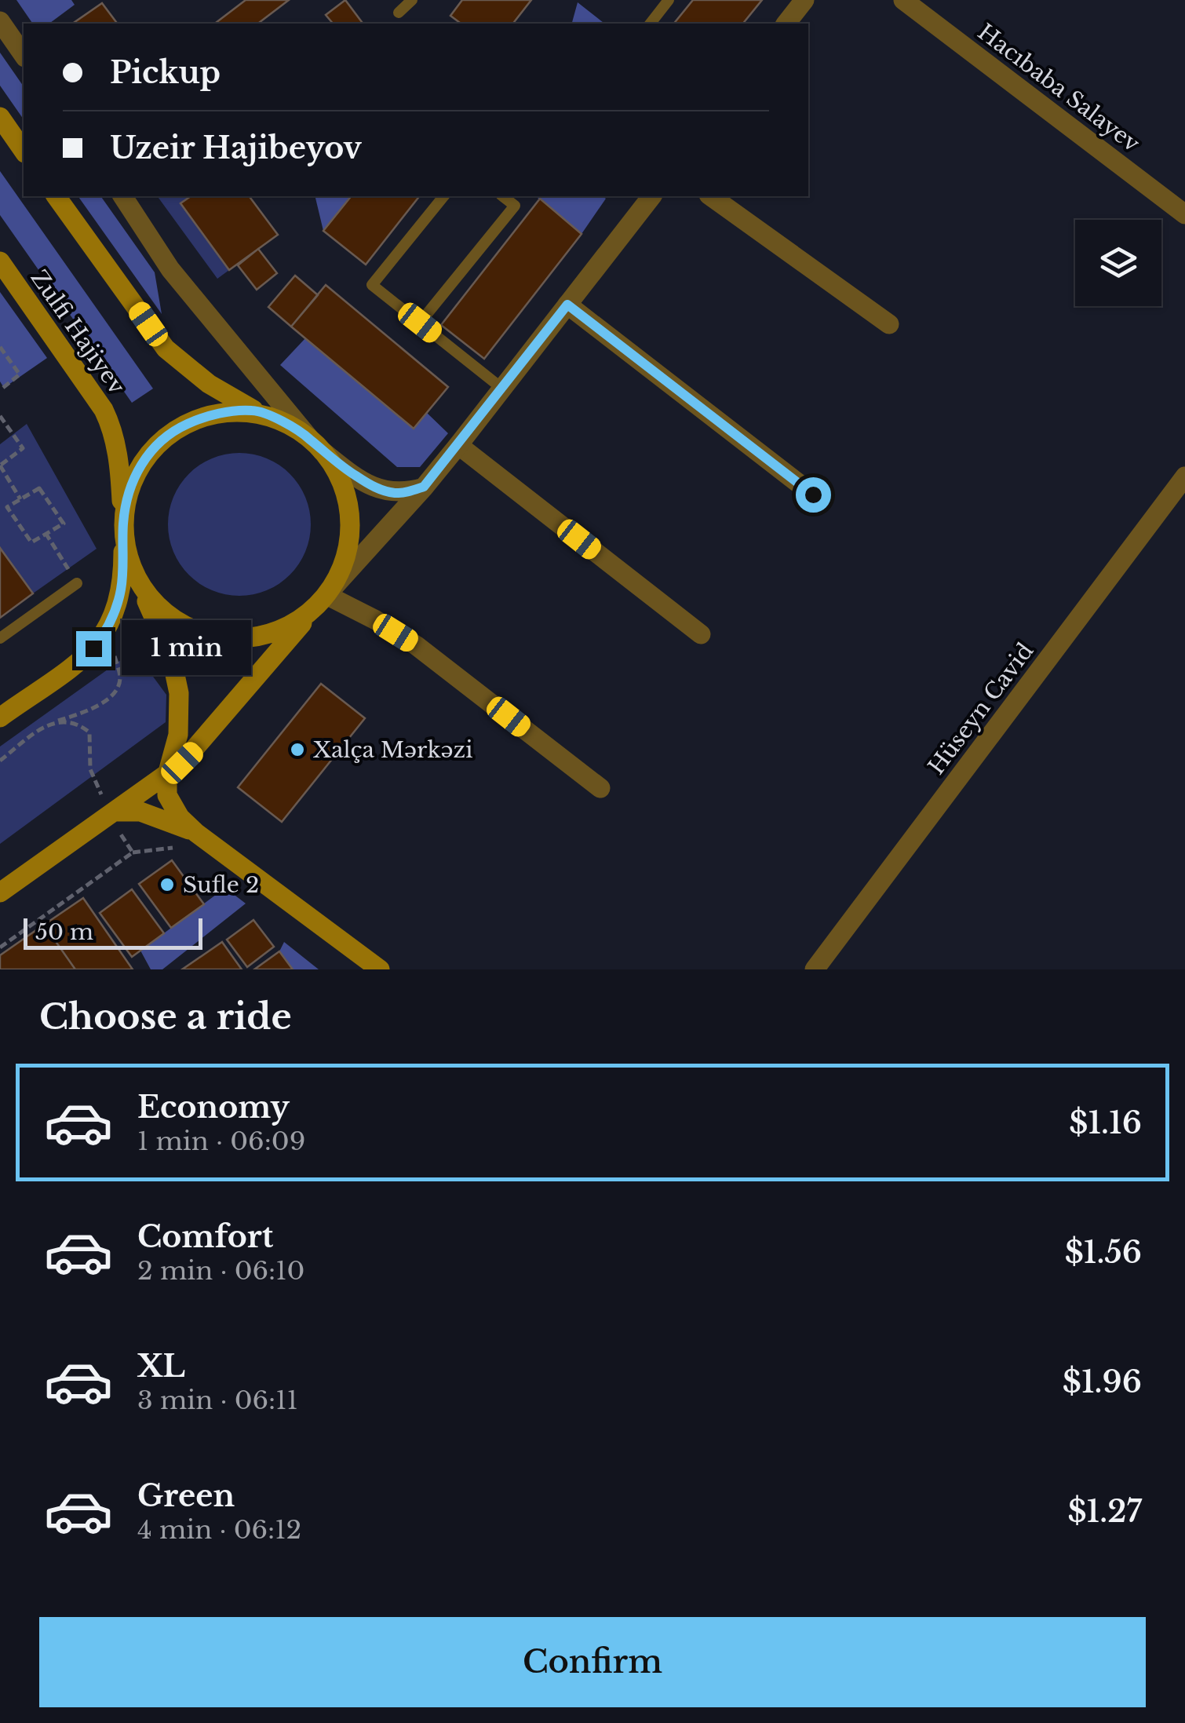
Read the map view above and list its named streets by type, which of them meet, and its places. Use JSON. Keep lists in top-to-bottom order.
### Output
{
  "streets": {
    "main road": ["Zulfi Hajiyev"],
    "street": ["Hacıbaba Salayev", "Hüseyn Cavid"]
  },
  "places": ["Xalça Mərkəzi", "Sufle 2"],
  "scale_bar": "50 m",
  "page": {
    "banner": ["Pickup", "Uzeir Hajibeyov"],
    "bubble": "1 min",
    "scale": "50 m",
    "heading": "Choose a ride",
    "list": [
      {
        "name": "Economy",
        "note": "1 min · 06:09",
        "value": "$1.16"
      },
      {
        "name": "Comfort",
        "note": "2 min · 06:10",
        "value": "$1.56"
      },
      {
        "name": "XL",
        "note": "3 min · 06:11",
        "value": "$1.96"
      },
      {
        "name": "Green",
        "note": "4 min · 06:12",
        "value": "$1.27"
      }
    ],
    "buttons": "Confirm"
  }
}
